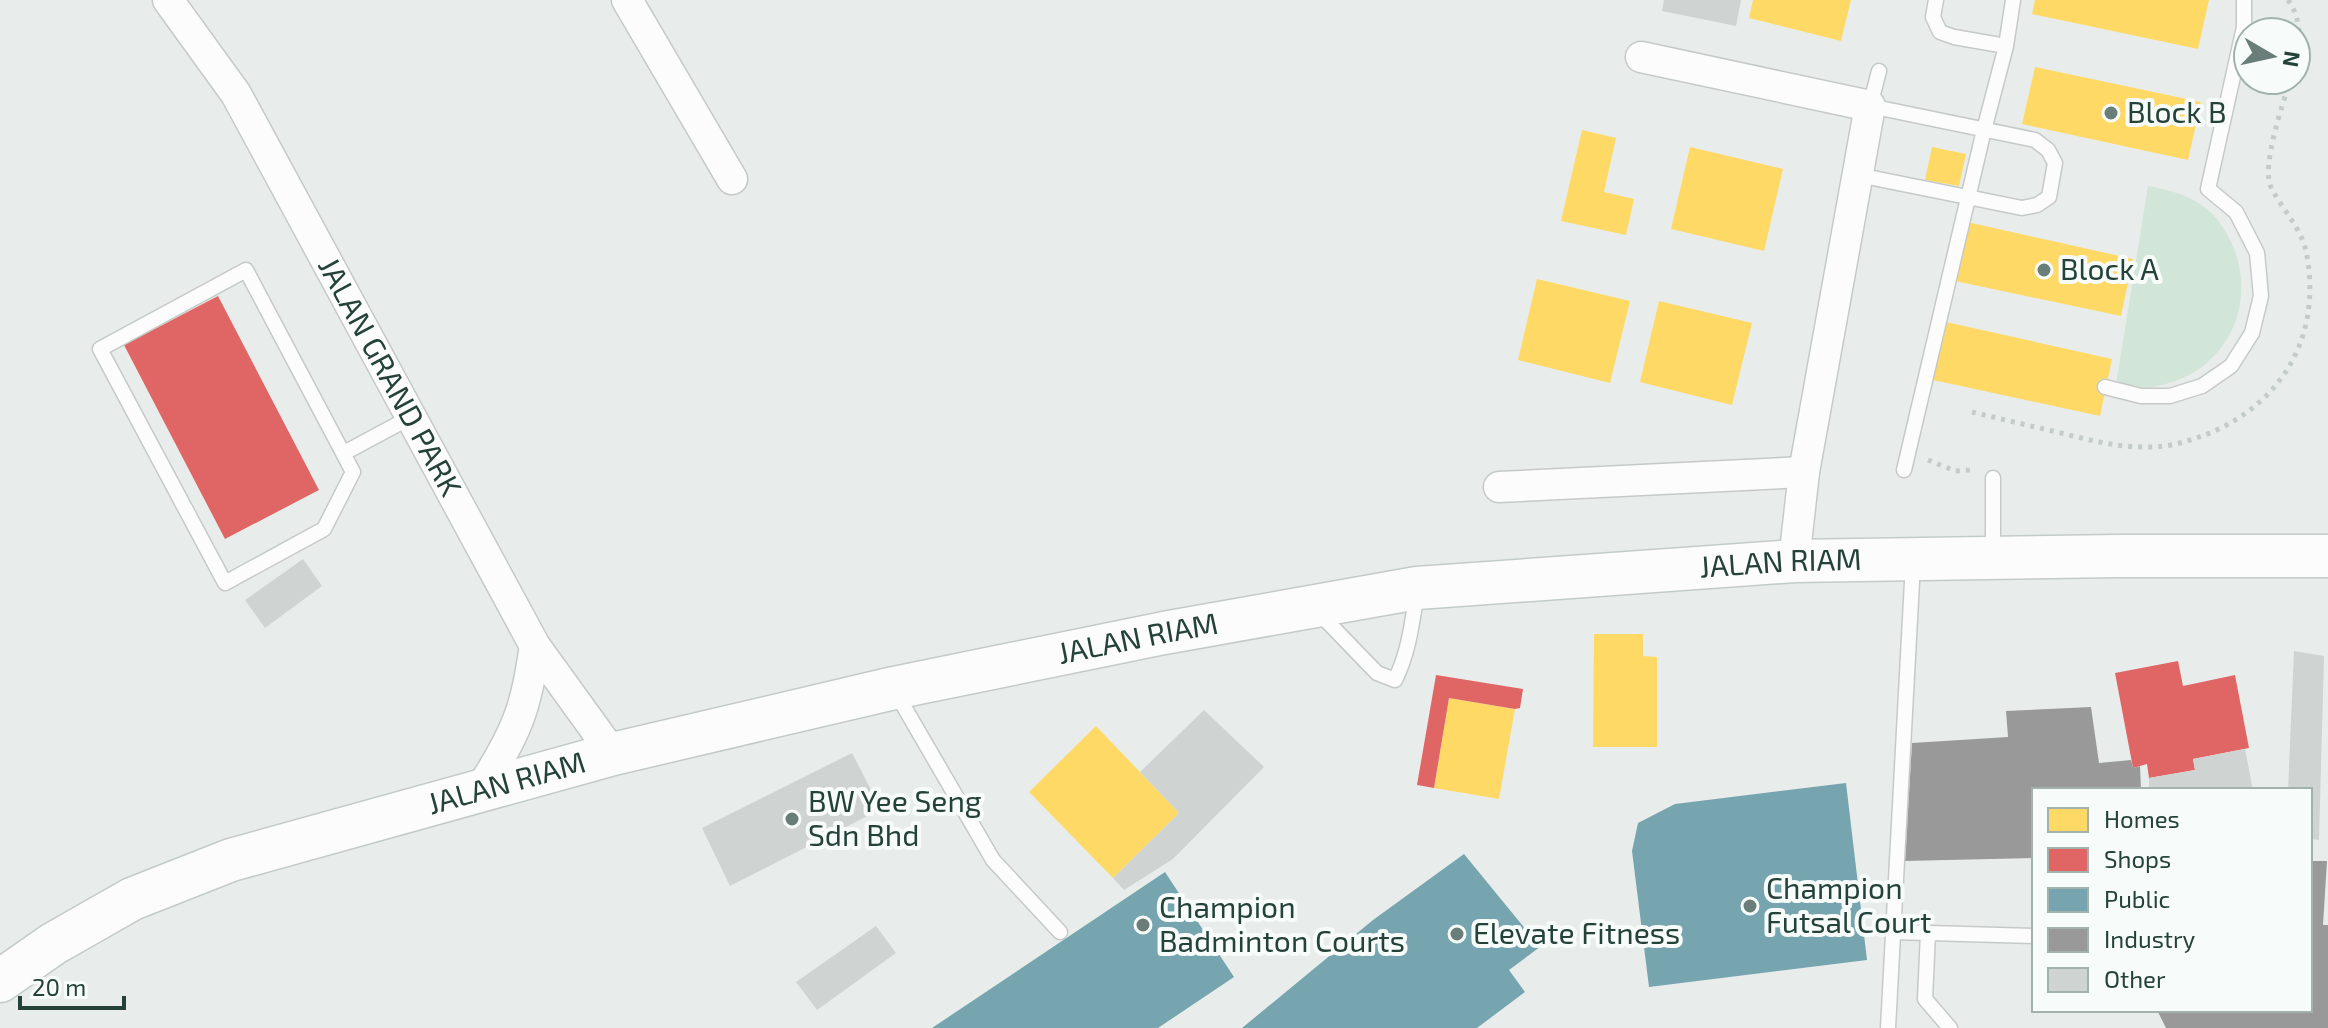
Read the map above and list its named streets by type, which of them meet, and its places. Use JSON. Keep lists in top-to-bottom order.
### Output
{
  "streets": {
    "main road": ["JALAN RIAM"],
    "street": ["JALAN GRAND PARK"]
  },
  "crossings": [
    ["JALAN GRAND PARK", "JALAN RIAM"]
  ],
  "places": [
    "Block B",
    "Block A",
    "BW Yee Seng Sdn Bhd",
    "Champion Futsal Court",
    "Champion Badminton Courts",
    "Elevate Fitness"
  ],
  "legend": [
    "Homes",
    "Shops",
    "Public",
    "Industry",
    "Other"
  ],
  "scale_bar": "20 m",
  "north": "right"
}
